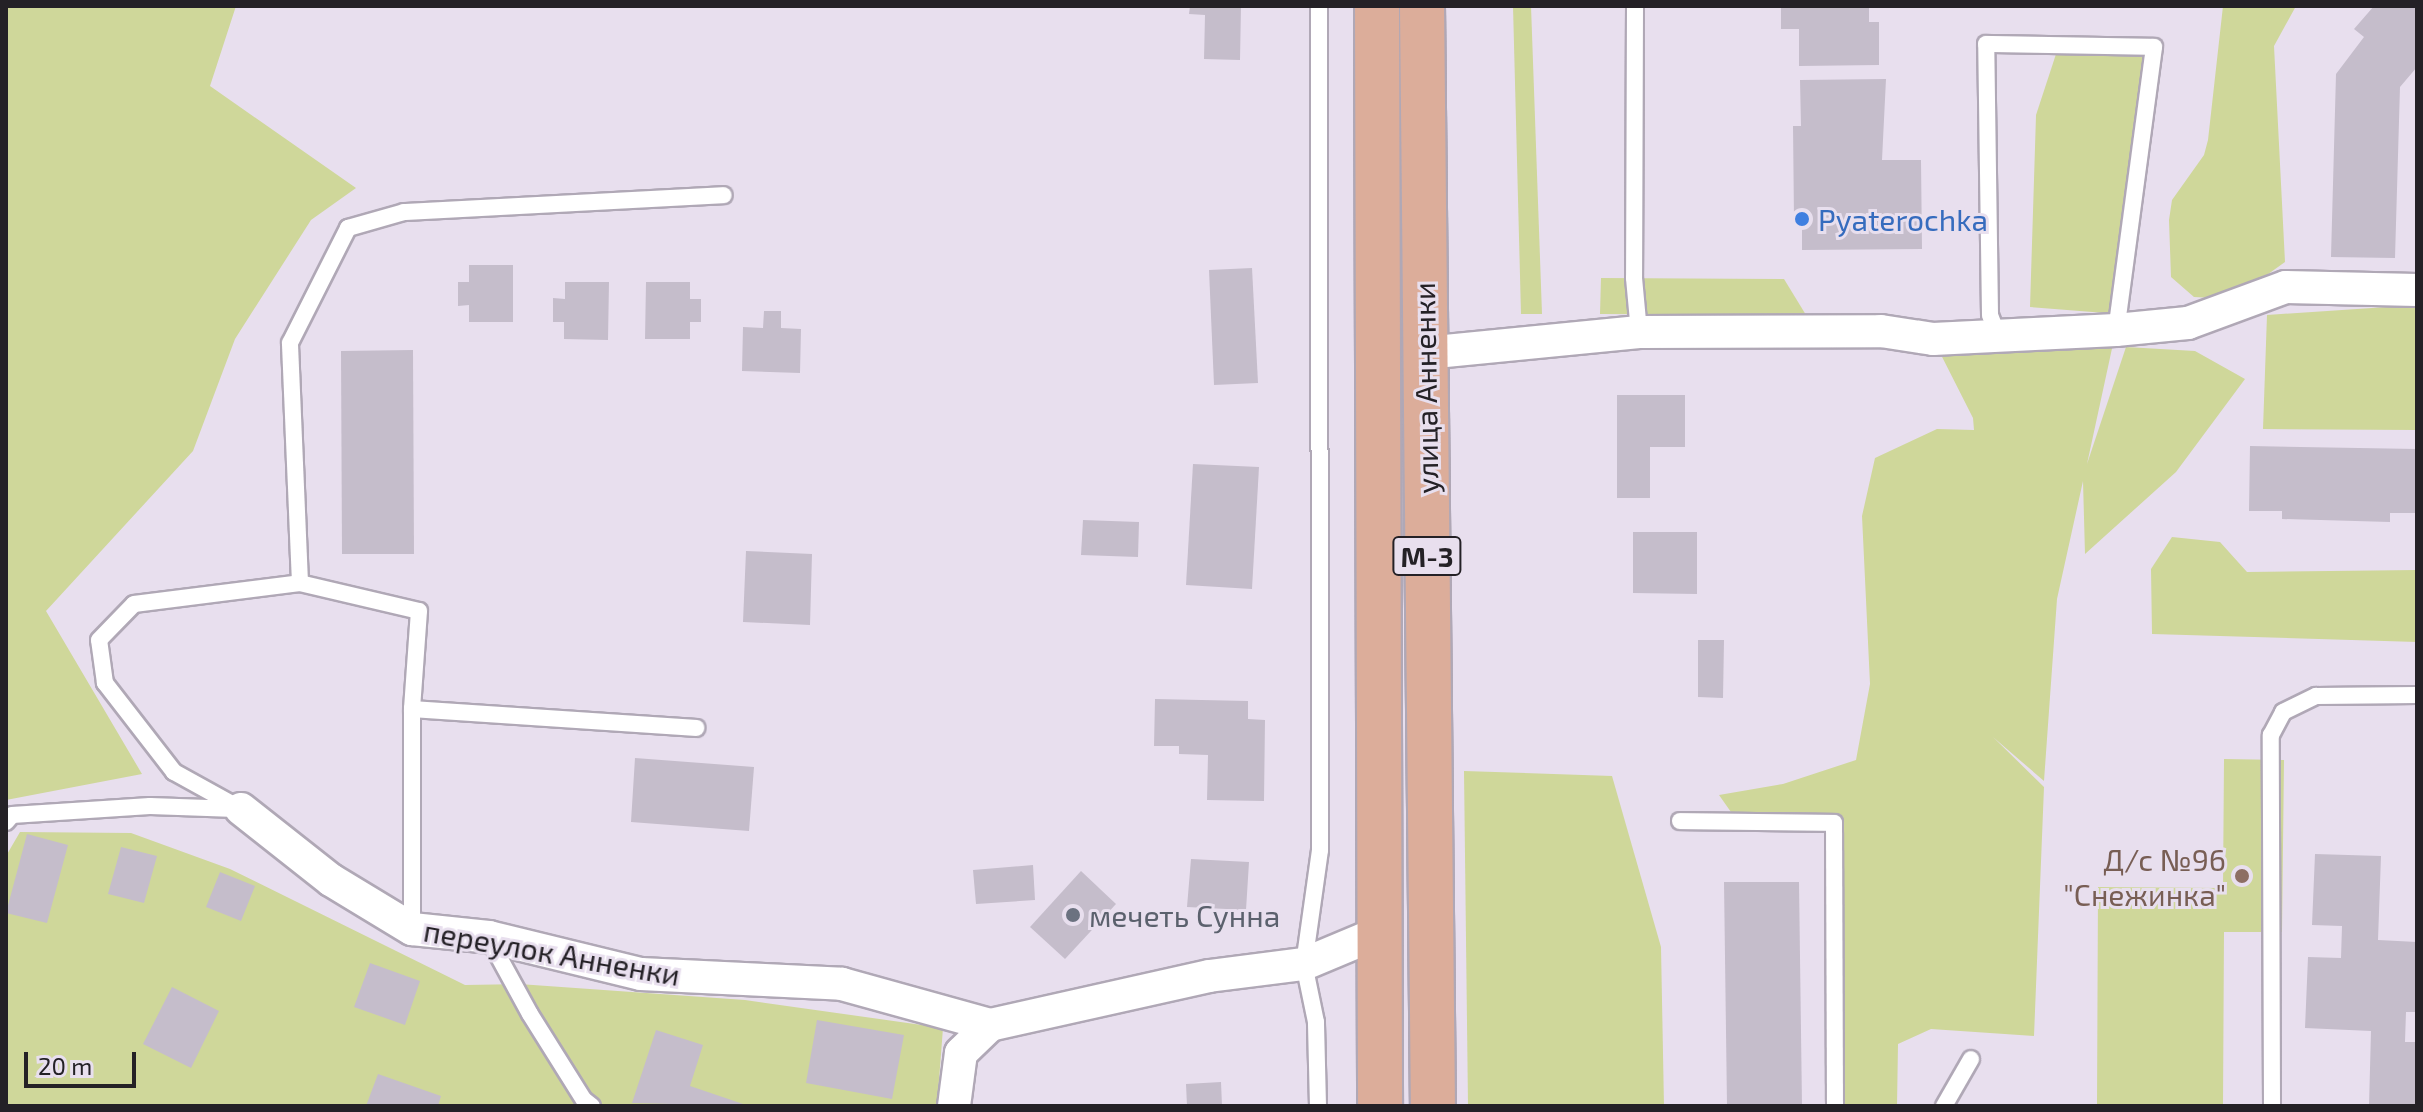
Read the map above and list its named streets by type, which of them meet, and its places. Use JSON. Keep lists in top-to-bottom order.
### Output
{
  "streets": {
    "main road": ["улица Анненки", "М-3"],
    "street": ["переулок Анненки"]
  },
  "crossings": [
    ["улица Анненки", "переулок Анненки"]
  ],
  "places": ["Pyaterochka", "Д/с №96 \"Снежинка\"", "мечеть Сунна"],
  "scale_bar": "20 m"
}
